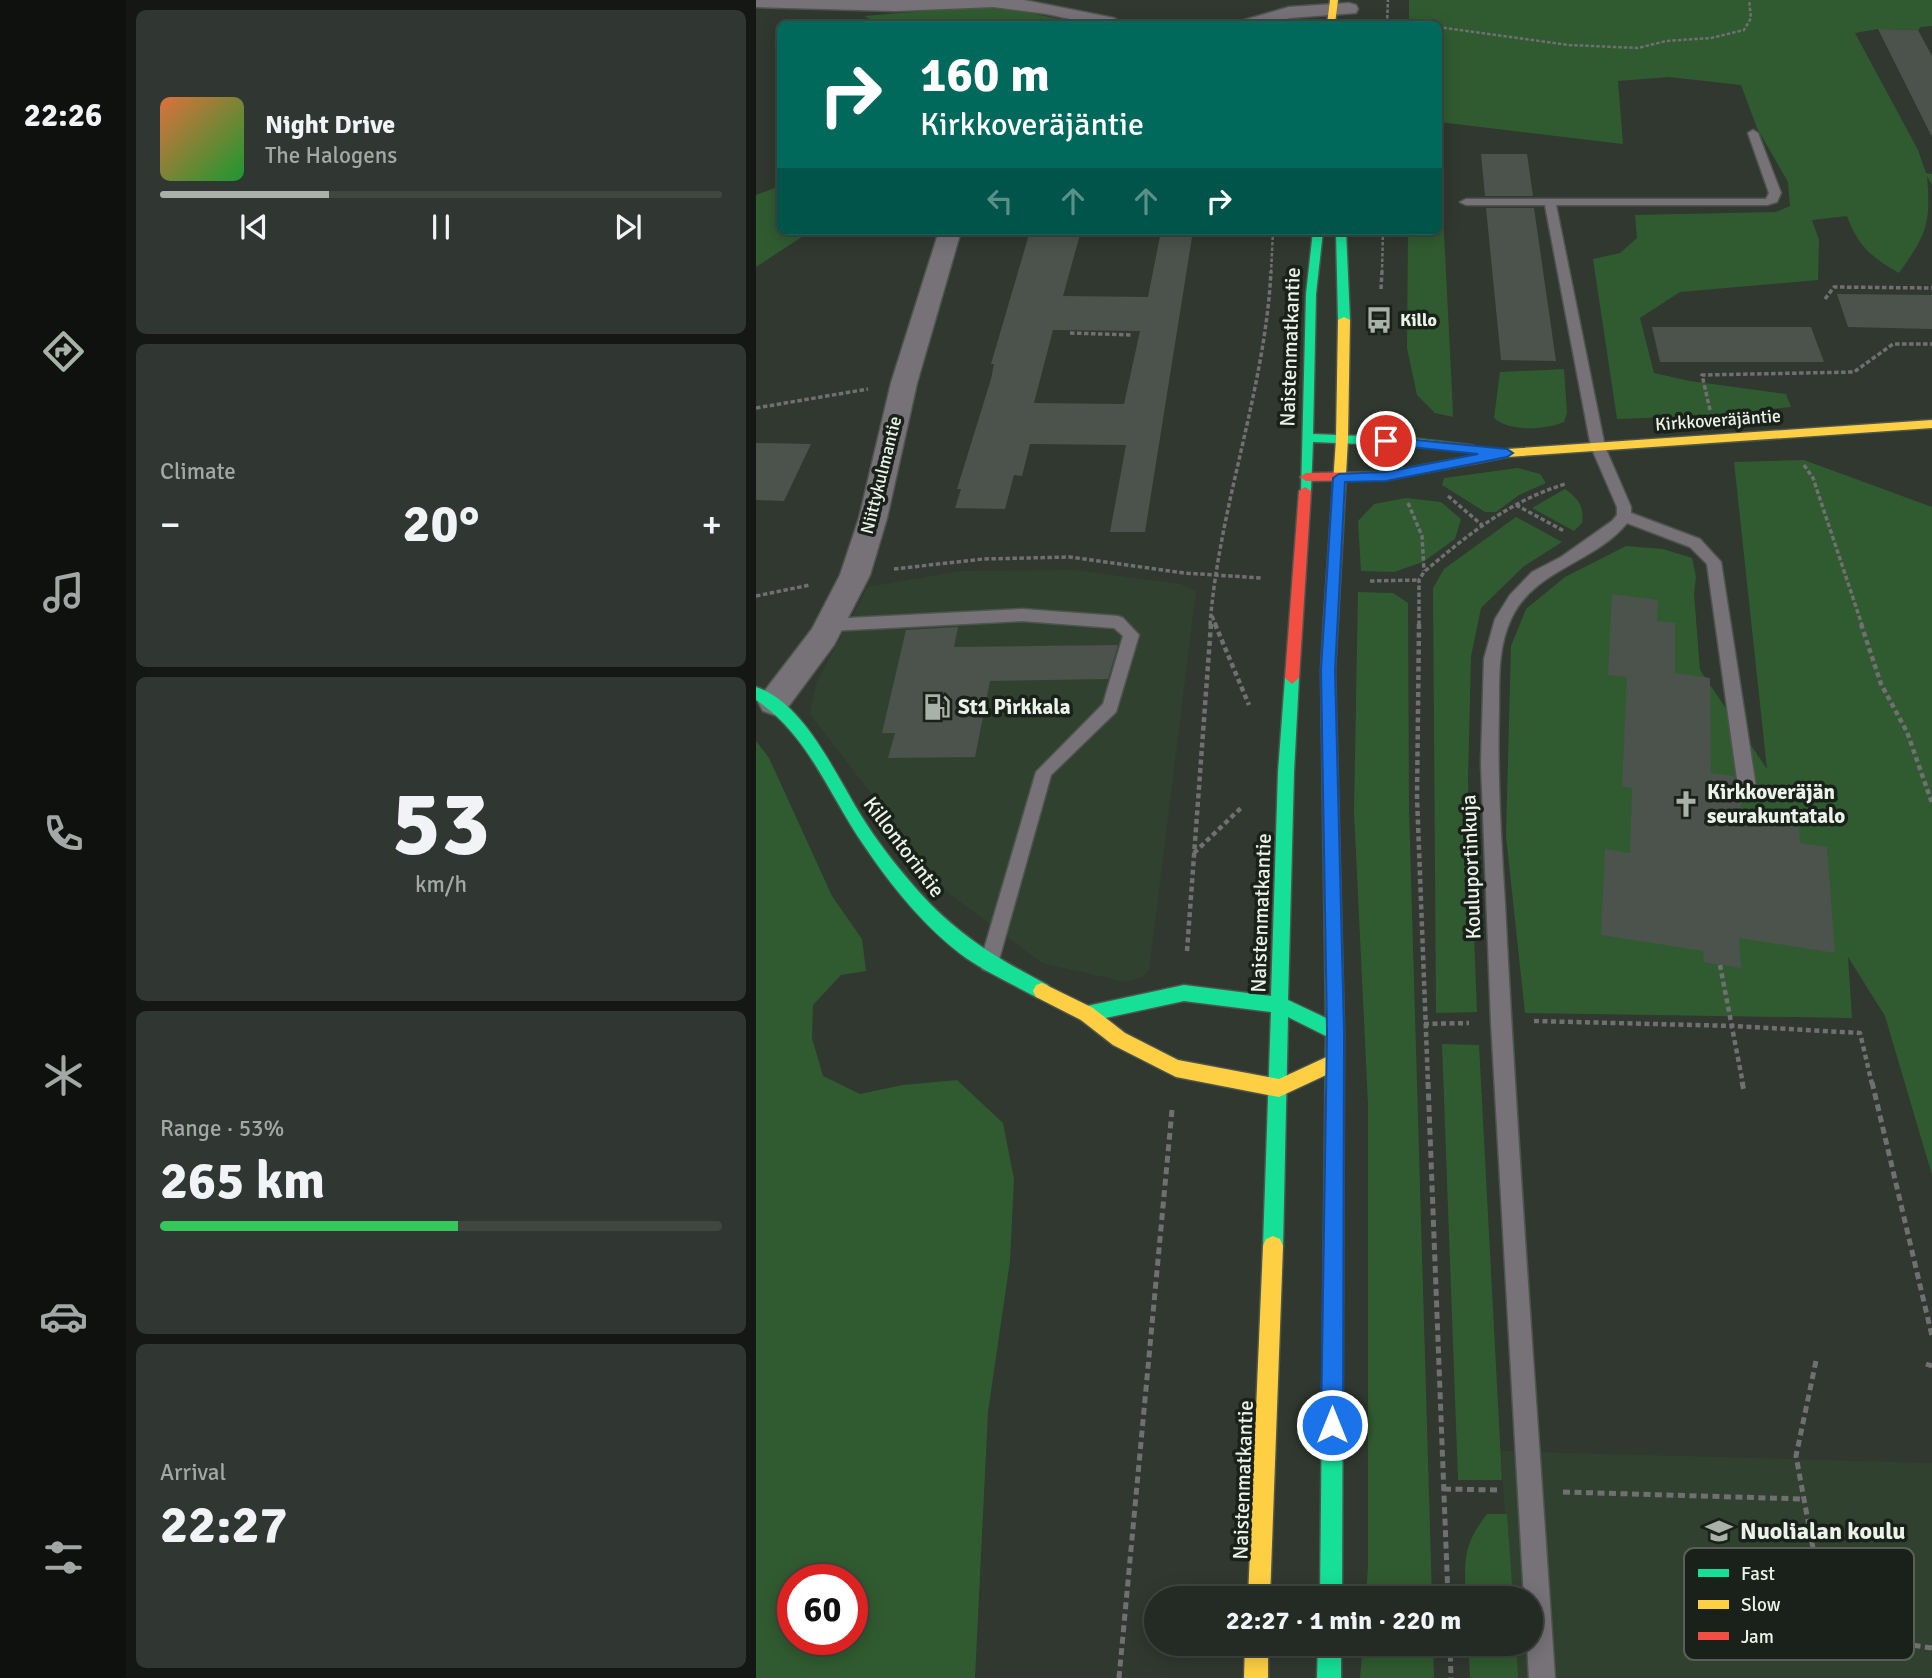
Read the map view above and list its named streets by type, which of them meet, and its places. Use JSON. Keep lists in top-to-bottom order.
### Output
{
  "streets": {
    "main road": ["Naistenmatkantie", "Kirkkoveräjäntie", "Killontorintie"],
    "street": ["Niittykulmantie"],
    "lane": ["Kouluportinkuja"]
  },
  "crossings": [
    ["Naistenmatkantie", "Kirkkoveräjäntie"],
    ["Naistenmatkantie", "Killontorintie"],
    ["Niittykulmantie", "Killontorintie"]
  ],
  "places": {
    "bus stop": ["Killo"],
    "fuel station": ["St1 Pirkkala"],
    "church": ["Kirkkoveräjän seurakuntatalo"],
    "school or university": ["Nuolialan koulu"]
  },
  "legend": ["Fast", "Slow", "Jam"],
  "page": {
    "tabs": "22:26",
    "turn": ["160 m", "Kirkkoveräjäntie"],
    "song": ["Night Drive", "The Halogens"],
    "tile": [
      "Climate",
      ["53", "km/h"],
      ["Range · 53%", "265 km"],
      ["Arrival", "22:27"]
    ],
    "heat": ["−", "20°", "+"],
    "limit": "60",
    "trip": "22:27 · 1 min · 220 m"
  }
}
